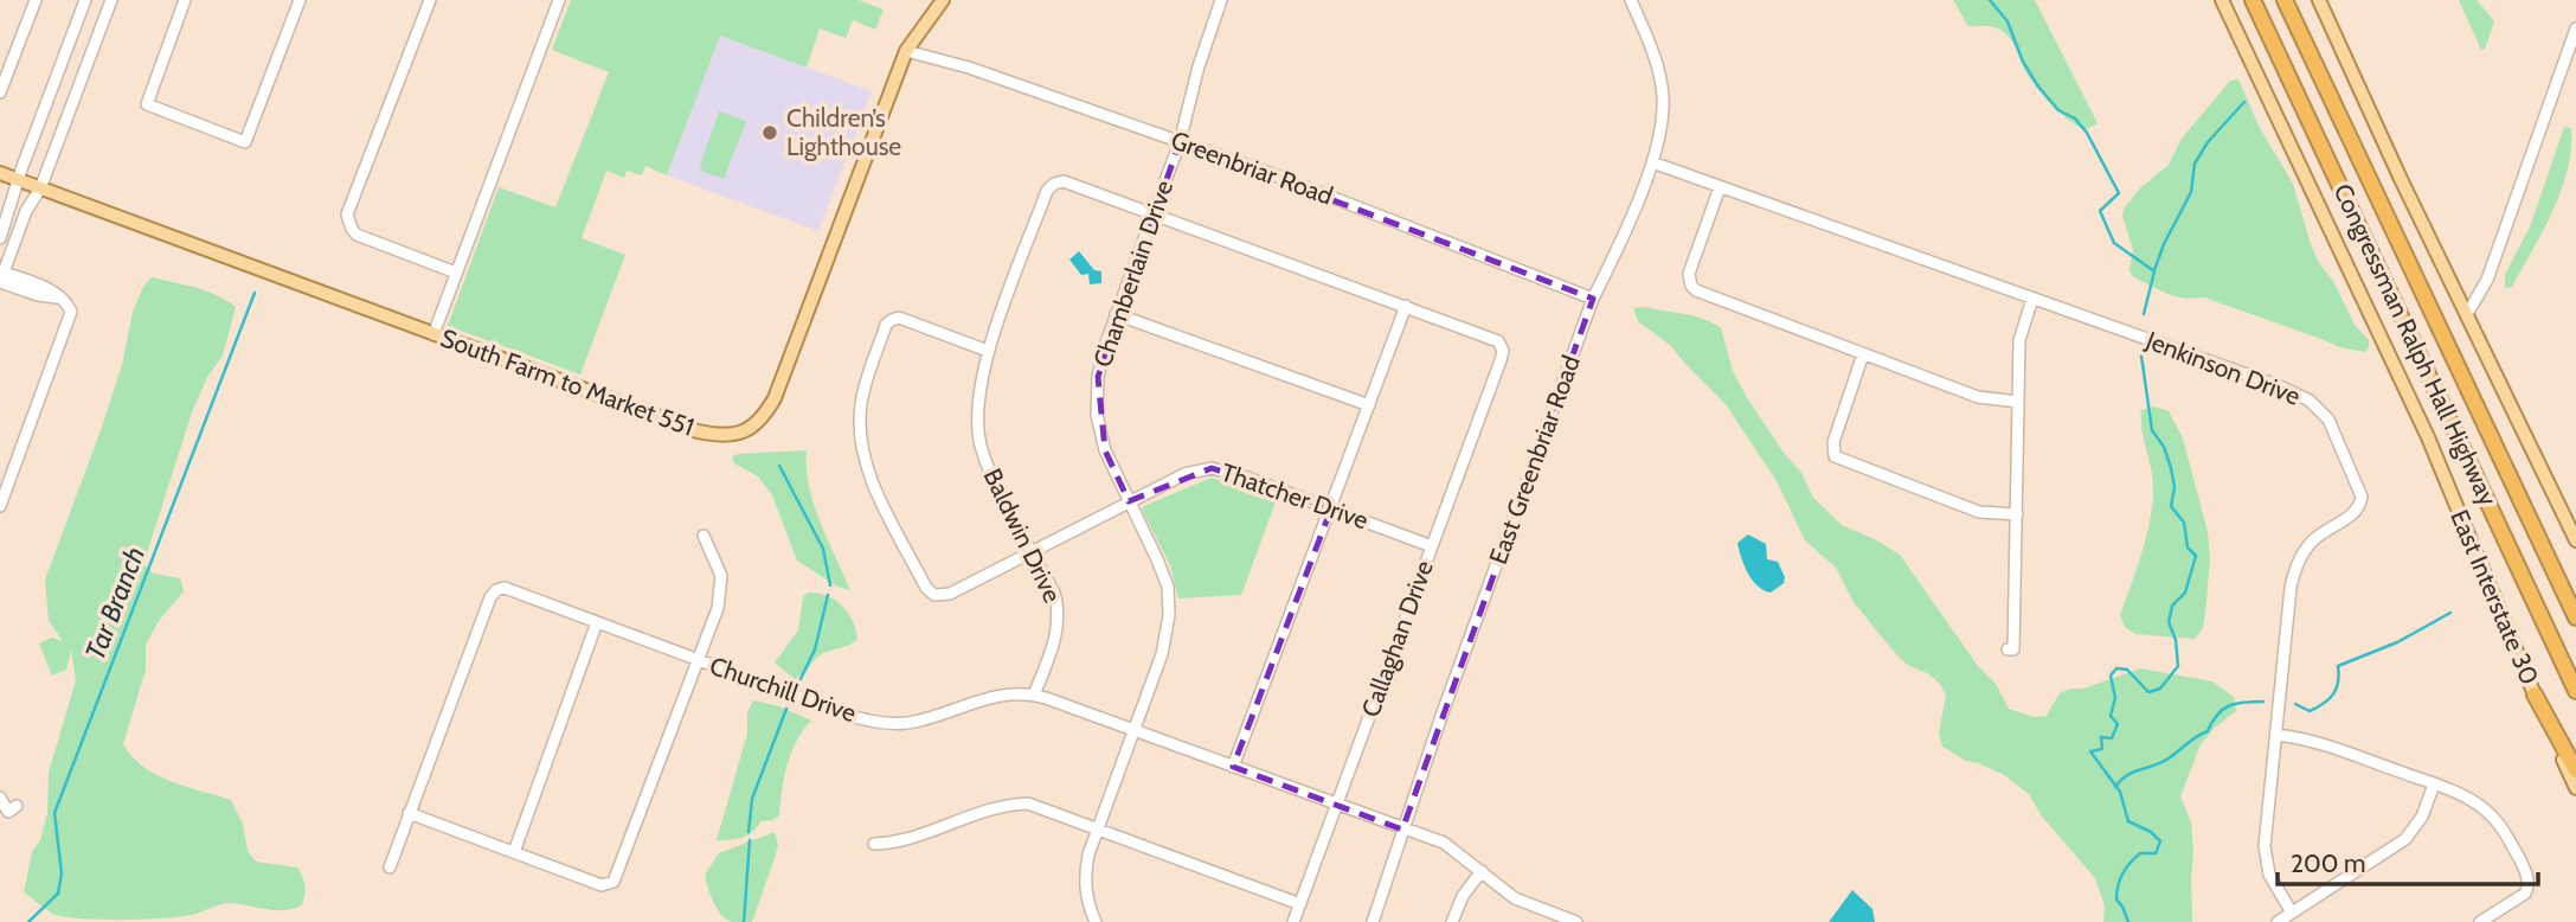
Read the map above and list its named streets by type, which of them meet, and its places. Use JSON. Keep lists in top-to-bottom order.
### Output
{
  "streets": {
    "highway": ["Congressman Ralph Hall Highway"],
    "main road": ["South Farm to Market 551", "East Interstate 30"],
    "street": [
      "Greenbriar Road",
      "Chamberlain Drive",
      "Jenkinson Drive",
      "East Greenbriar Road",
      "Thatcher Drive",
      "Baldwin Drive",
      "Callaghan Drive",
      "Churchill Drive"
    ]
  },
  "crossings": [
    ["Greenbriar Road", "Chamberlain Drive"],
    ["Greenbriar Road", "South Farm to Market 551"],
    ["Greenbriar Road", "East Greenbriar Road"],
    ["Chamberlain Drive", "Thatcher Drive"],
    ["Chamberlain Drive", "Baldwin Drive"],
    ["Chamberlain Drive", "Churchill Drive"],
    ["Jenkinson Drive", "East Greenbriar Road"],
    ["East Greenbriar Road", "Churchill Drive"],
    ["Thatcher Drive", "Baldwin Drive"],
    ["Thatcher Drive", "Callaghan Drive"],
    ["Baldwin Drive", "Churchill Drive"],
    ["Callaghan Drive", "Churchill Drive"]
  ],
  "water": ["Tar Branch"],
  "places": ["Children’s Lighthouse"],
  "scale_bar": "200 m"
}
